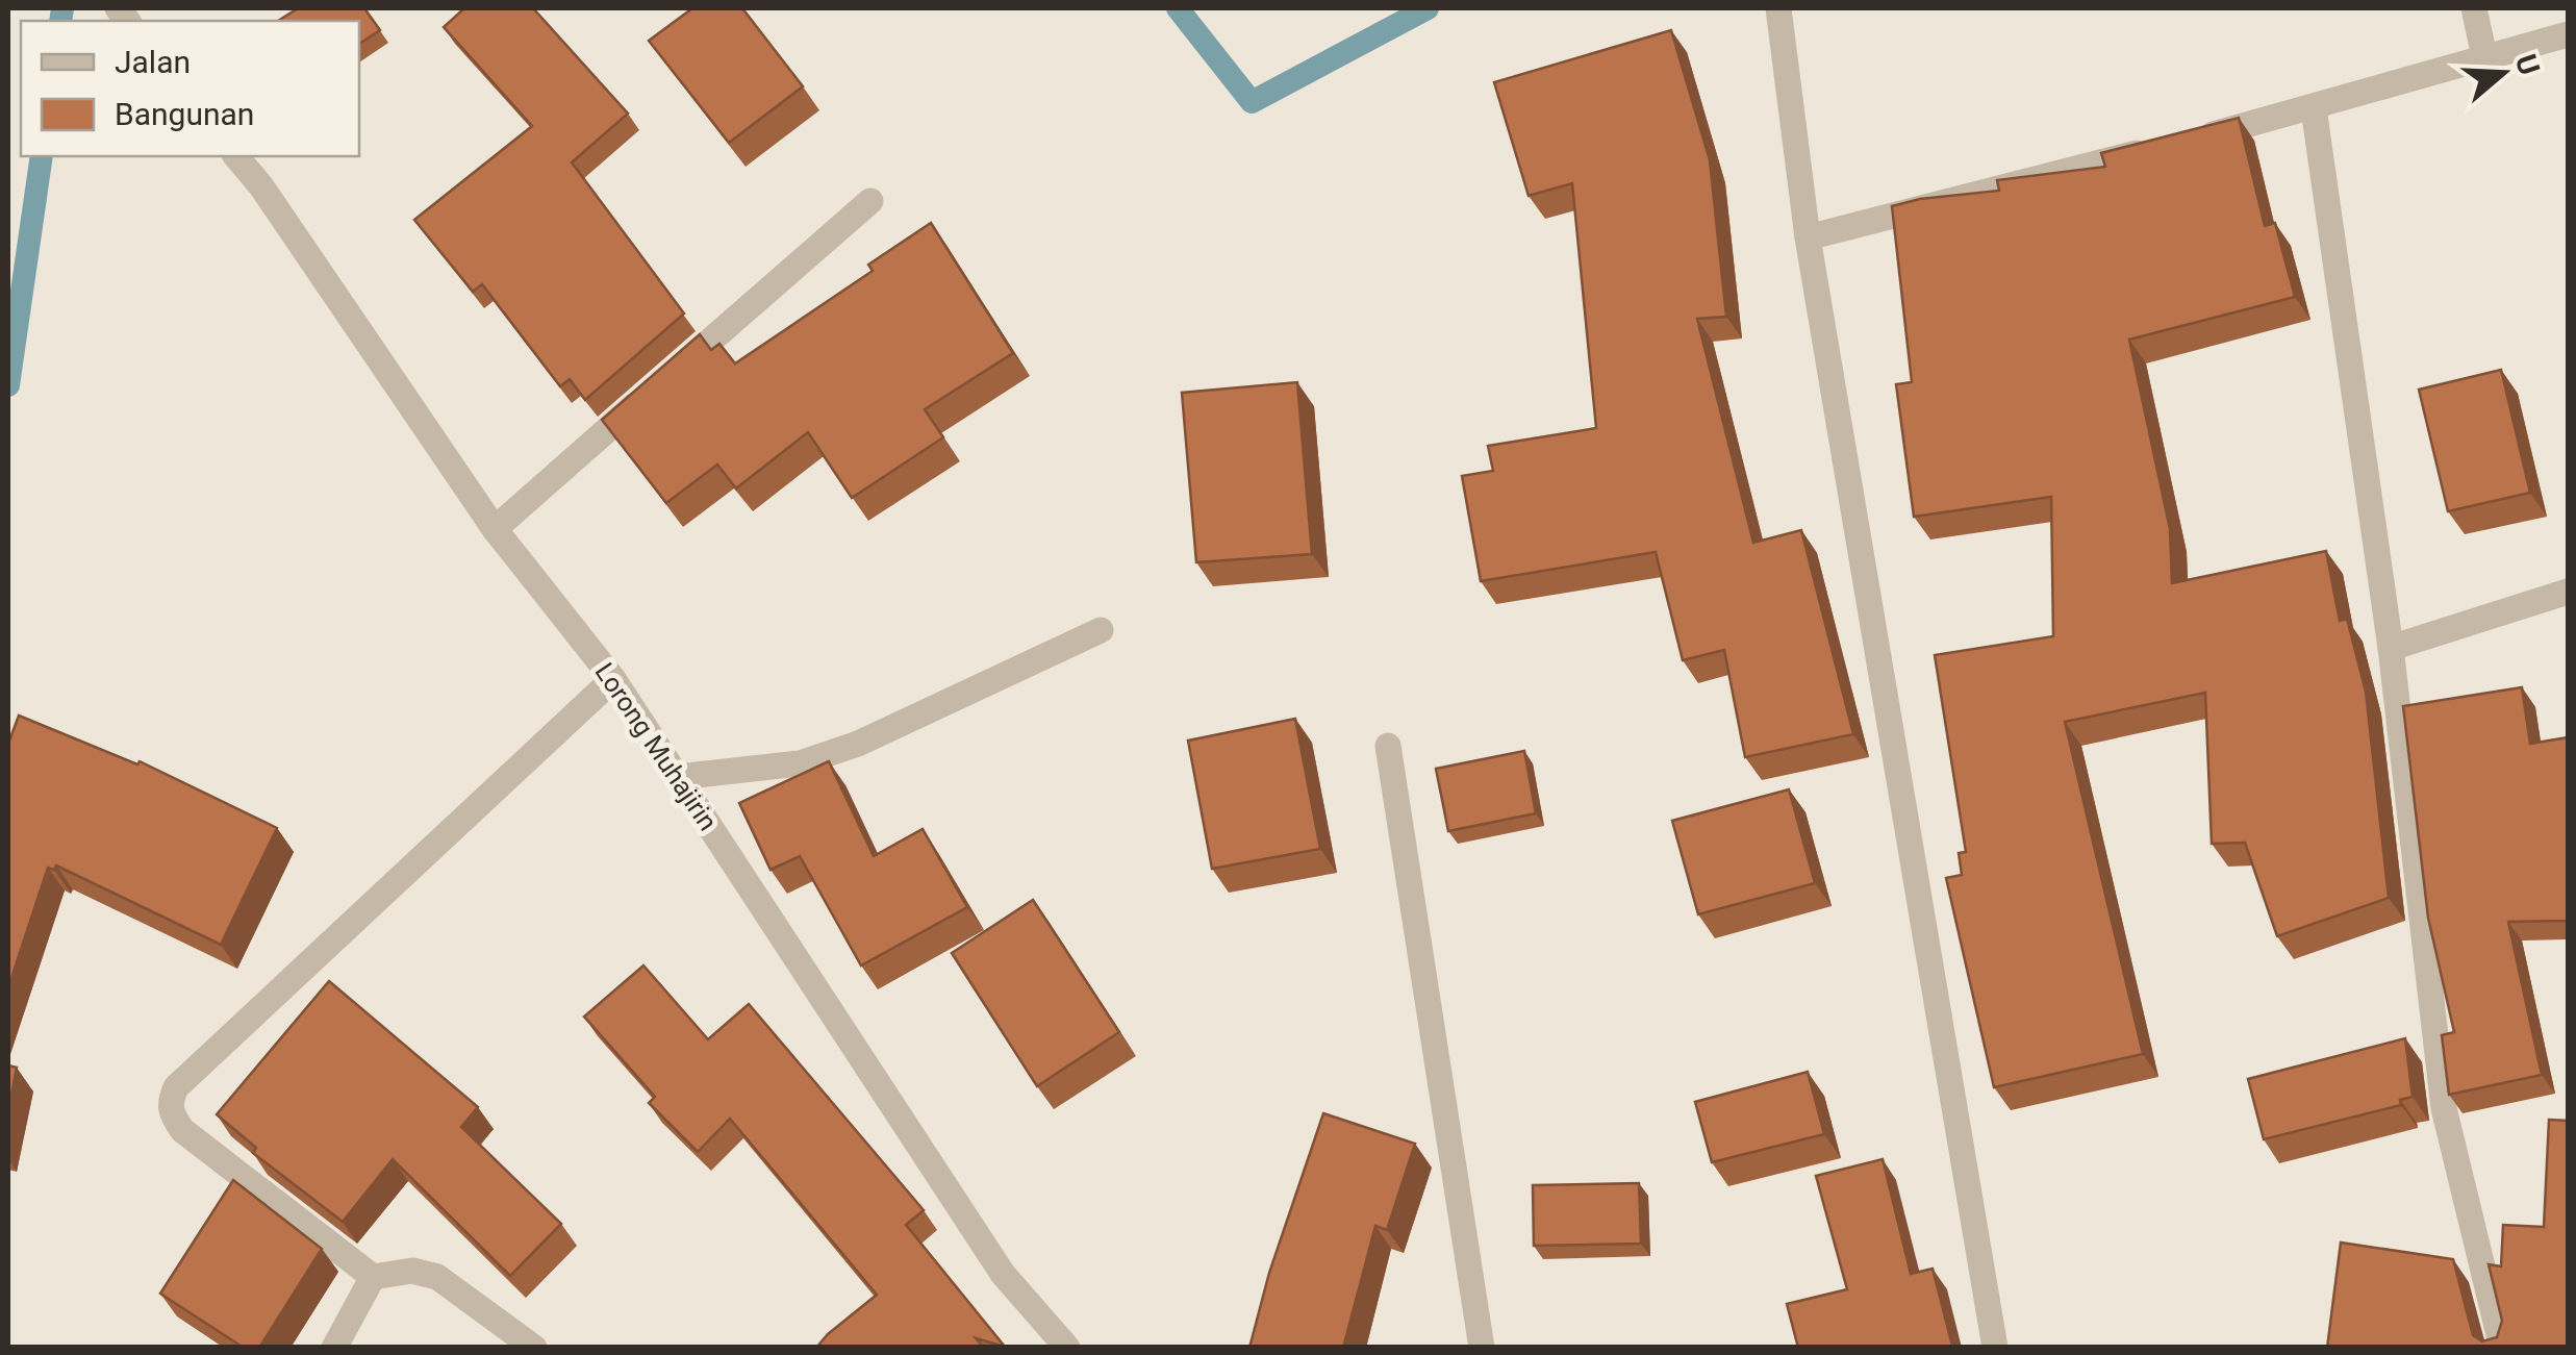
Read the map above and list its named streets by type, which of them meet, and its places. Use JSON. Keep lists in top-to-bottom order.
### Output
{
  "streets": {
    "street": ["Lorong Muhajirin"]
  },
  "legend": ["Jalan", "Bangunan"],
  "north": "right"
}
